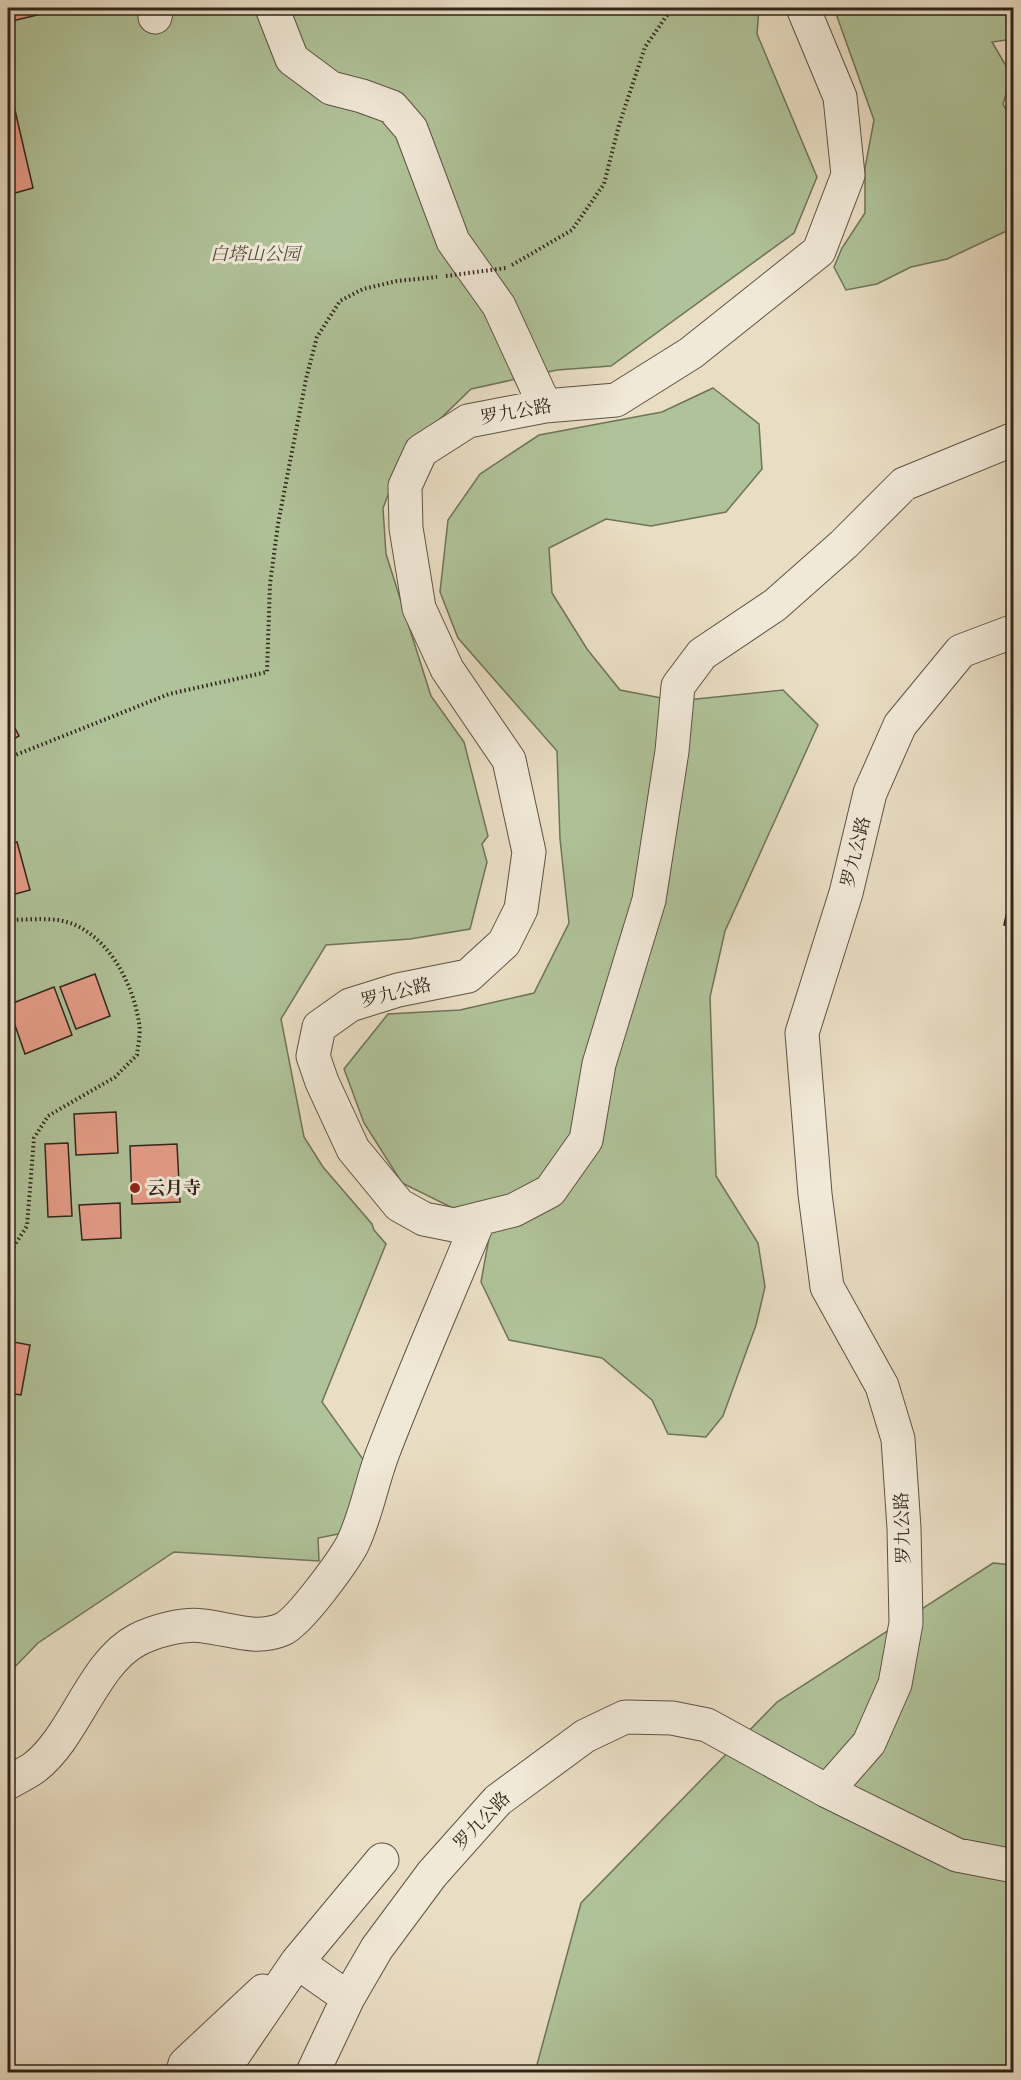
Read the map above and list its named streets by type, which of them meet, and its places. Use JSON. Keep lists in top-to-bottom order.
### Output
{
  "streets": {
    "street": ["罗九公路"]
  },
  "parks": ["白塔山公园"],
  "places": ["云月寺"]
}
